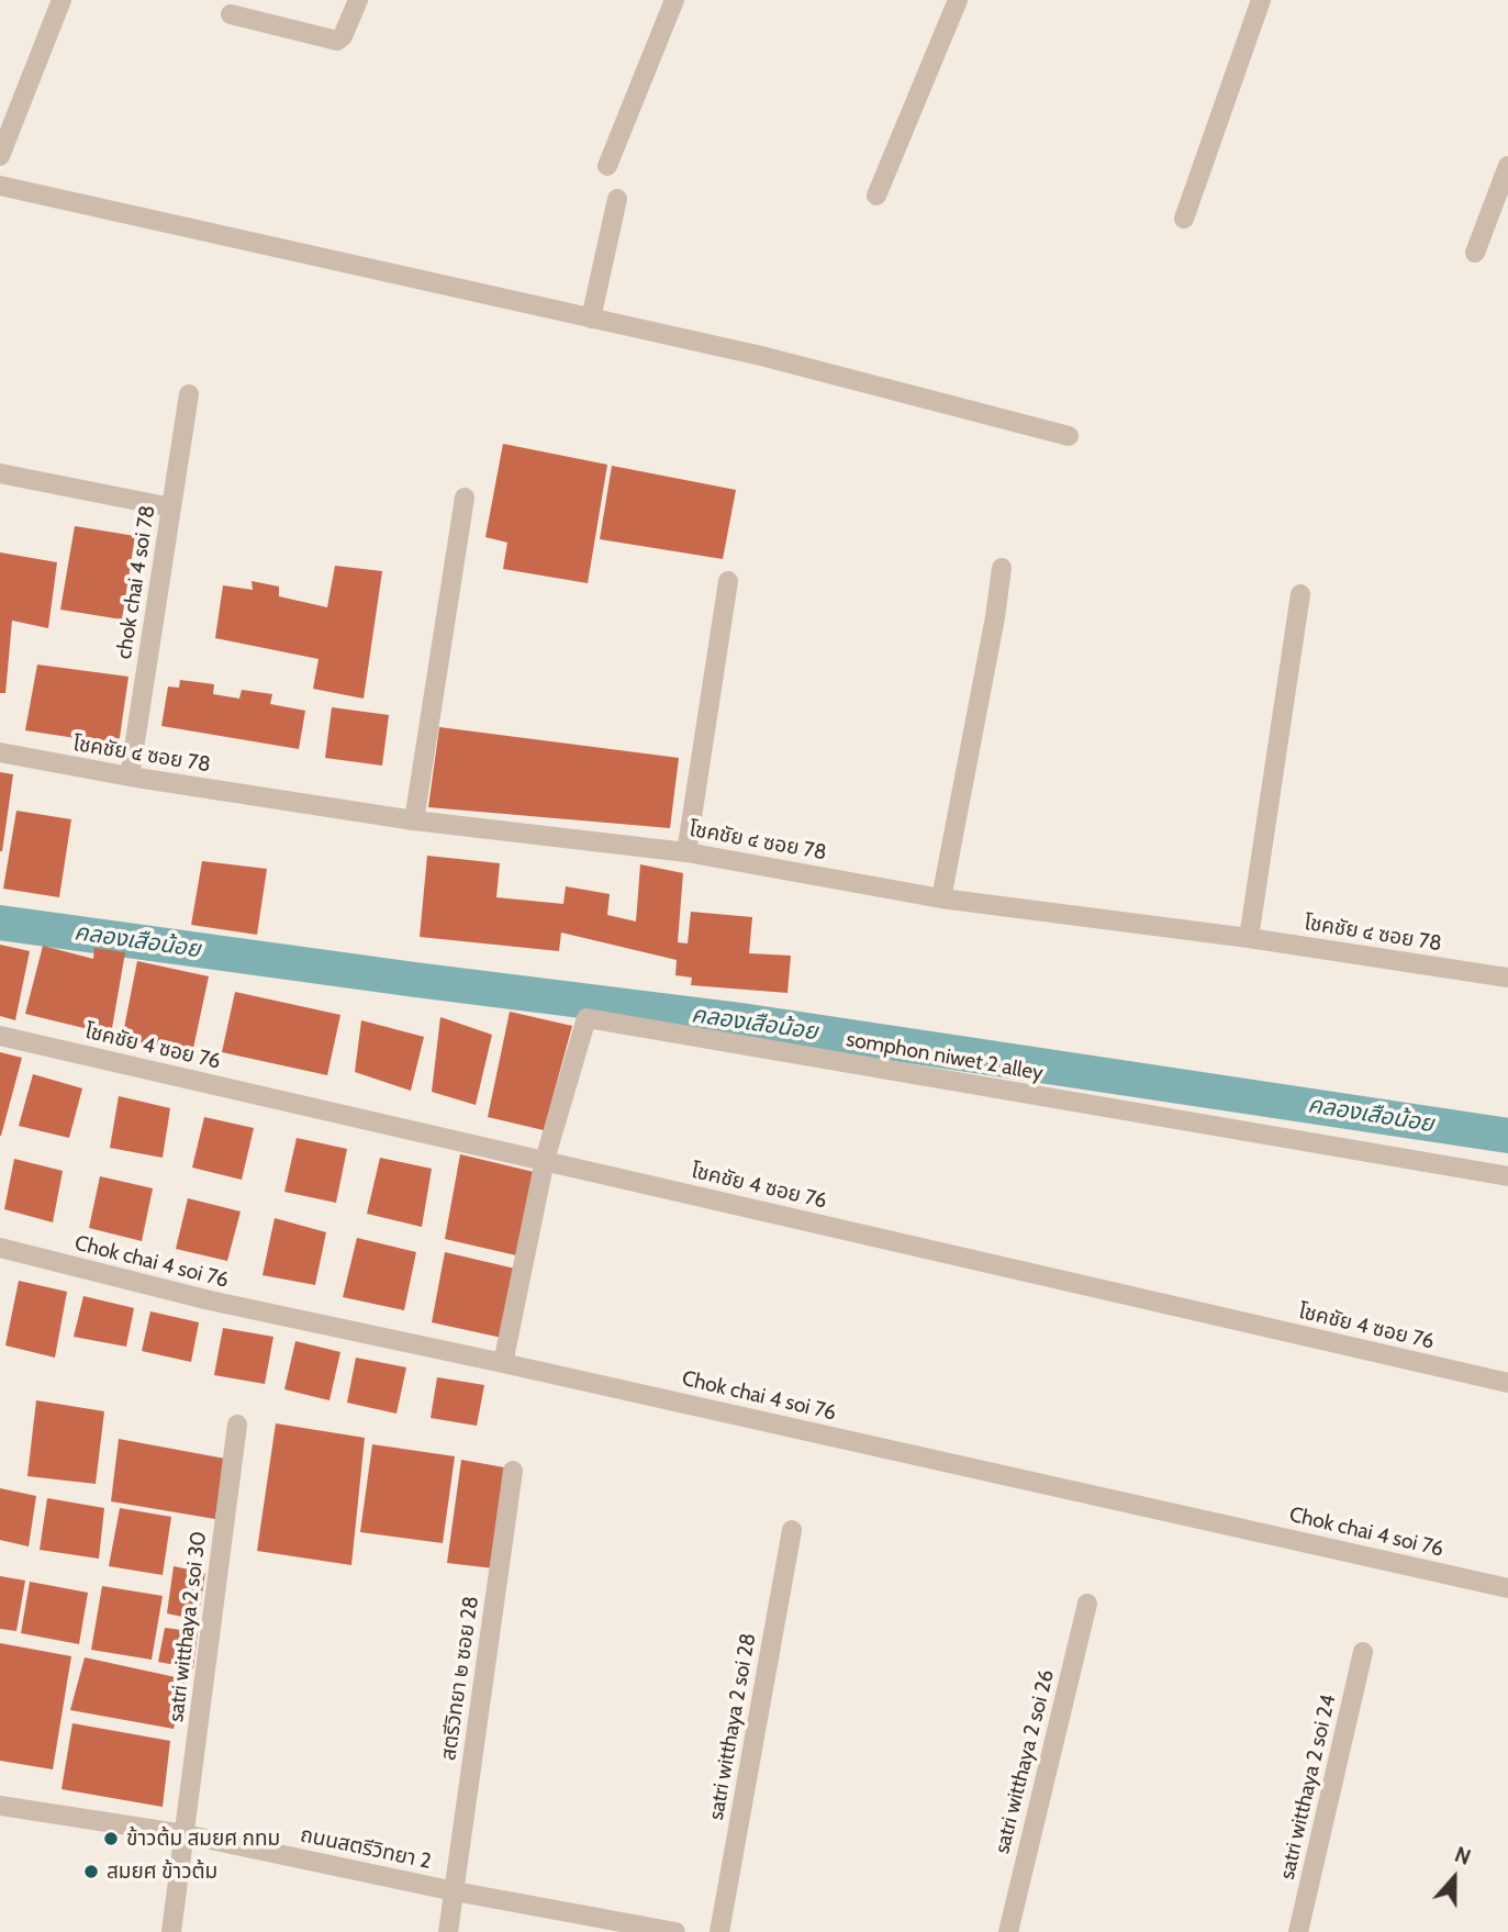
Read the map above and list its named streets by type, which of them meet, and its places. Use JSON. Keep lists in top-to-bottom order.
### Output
{
  "streets": {
    "street": [
      "chok chai 4 soi 78",
      "โชคชัย ๔ ซอย 78",
      "โชคชัย 4 ซอย 76",
      "somphon niwet 2 alley",
      "Chok chai 4 soi 76",
      "satri witthaya 2 soi 30",
      "สตรีวิทยา ๒ ซอย 28",
      "satri witthaya 2 soi 28",
      "satri witthaya 2 soi 26",
      "satri witthaya 2 soi 24",
      "ถนนสตรีวิทยา 2"
    ]
  },
  "crossings": [
    ["chok chai 4 soi 78", "โชคชัย ๔ ซอย 78"],
    ["โชคชัย 4 ซอย 76", "somphon niwet 2 alley"],
    ["somphon niwet 2 alley", "Chok chai 4 soi 76"],
    ["satri witthaya 2 soi 30", "ถนนสตรีวิทยา 2"],
    ["สตรีวิทยา ๒ ซอย 28", "ถนนสตรีวิทยา 2"]
  ],
  "water": ["คลองเสือน้อย"],
  "places": ["ข้าวต้ม สมยศ กทม", "สมยศ ข้าวต้ม"],
  "north": "top"
}
